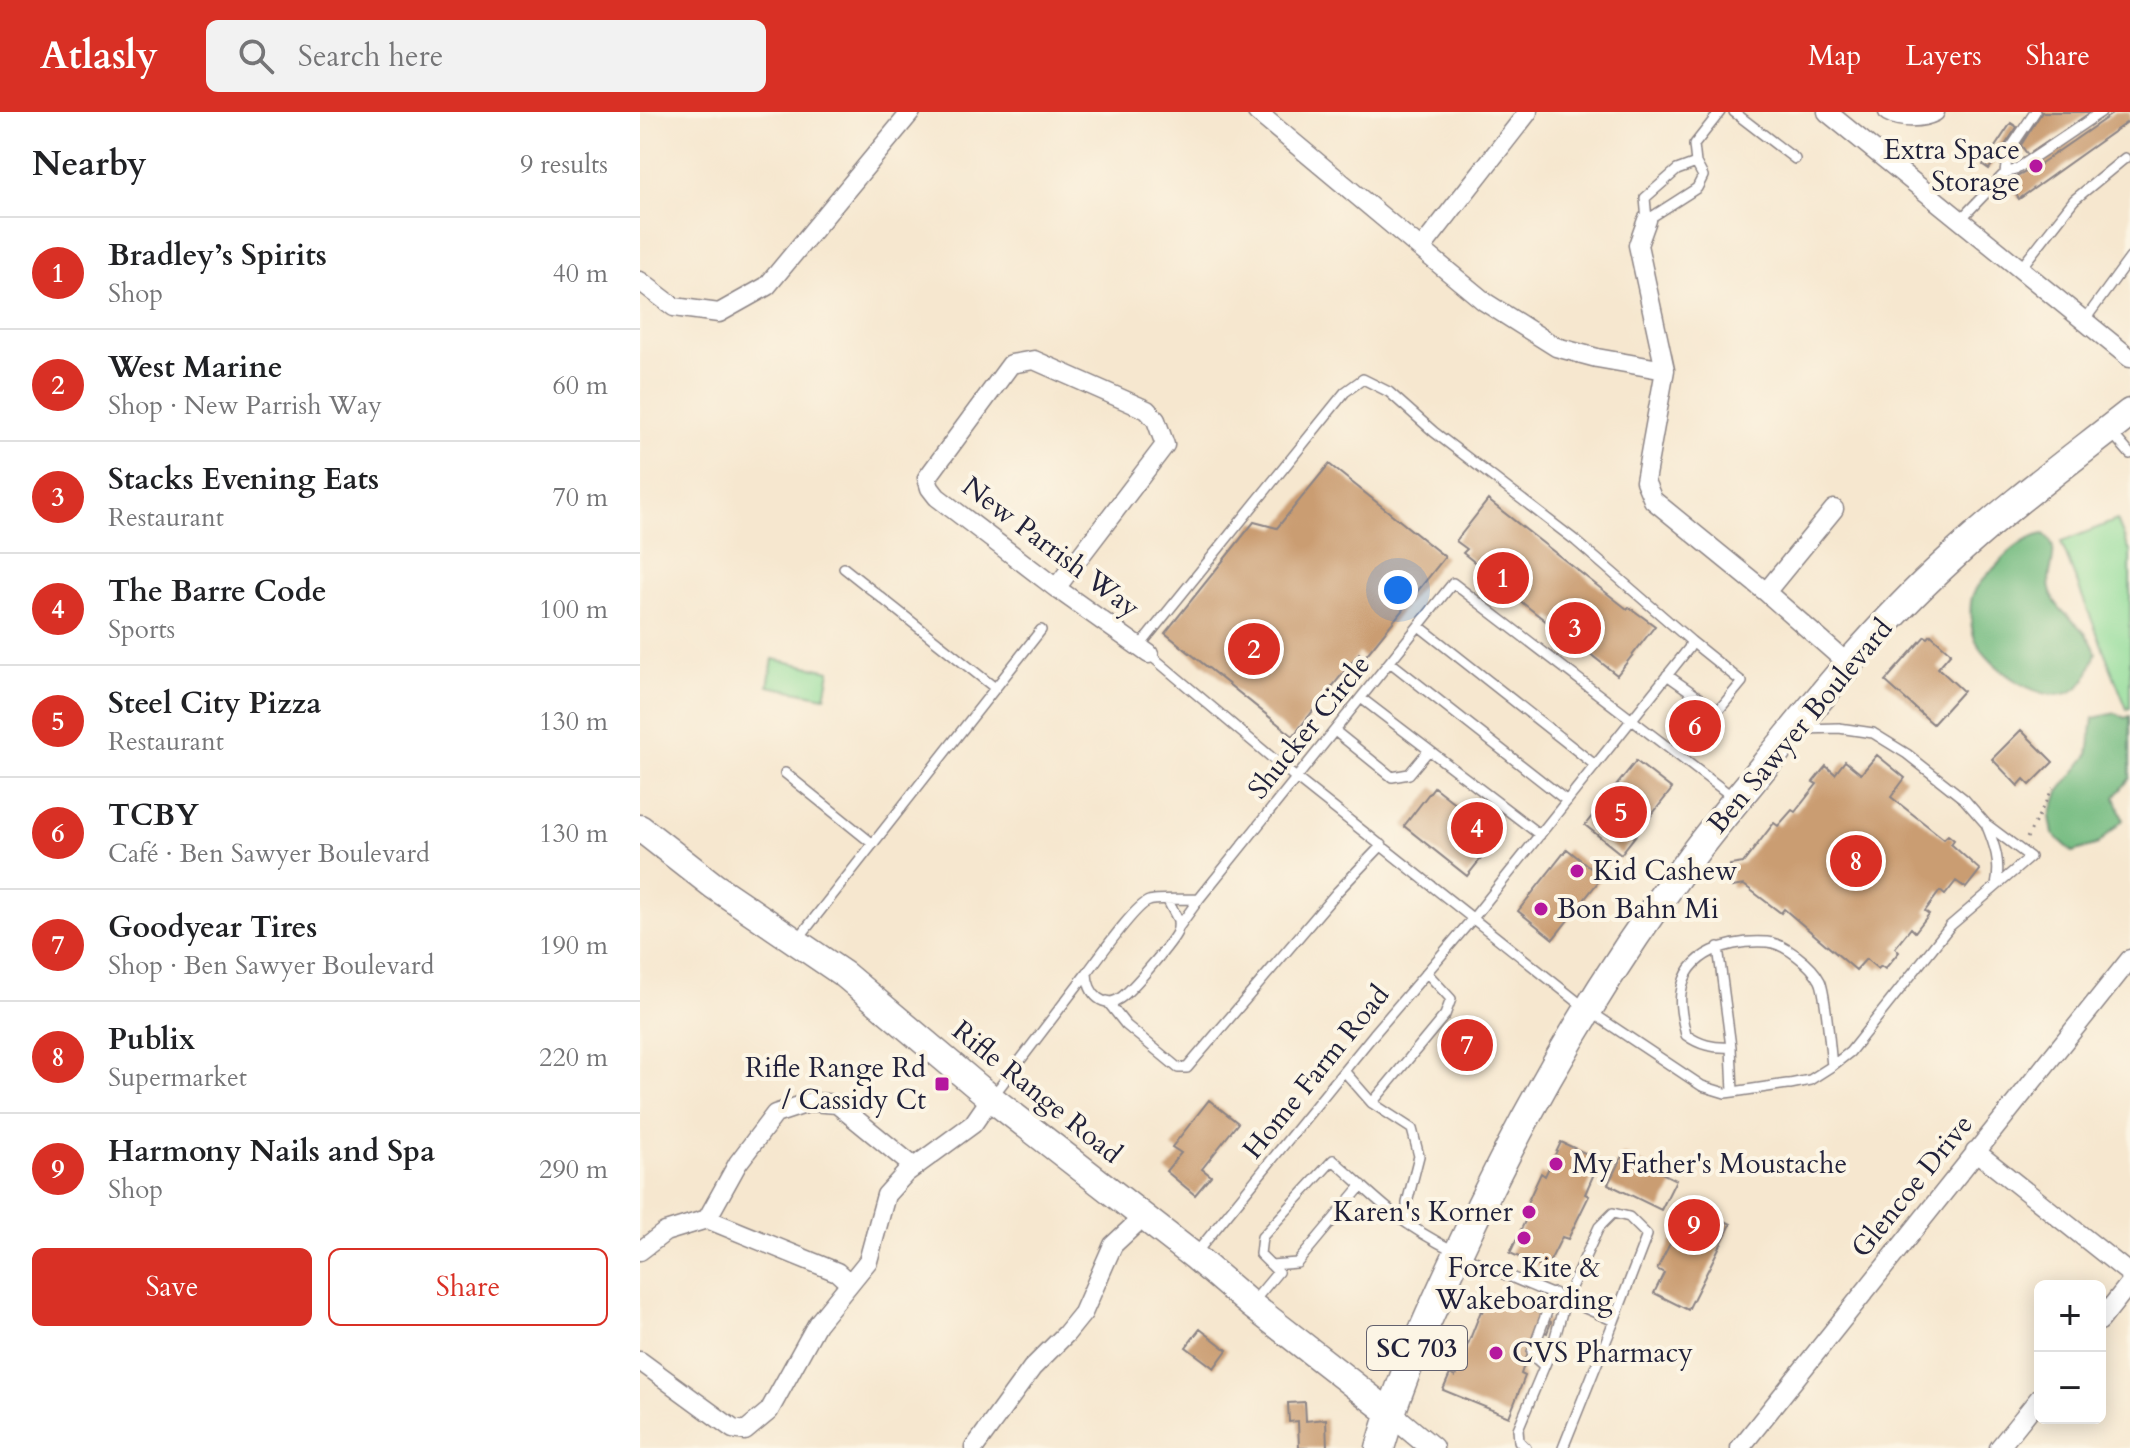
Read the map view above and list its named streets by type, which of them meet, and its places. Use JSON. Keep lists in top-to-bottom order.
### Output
{
  "streets": {
    "main road": ["Ben Sawyer Boulevard", "Rifle Range Road", "SC 703"],
    "street": ["New Parrish Way", "Glencoe Drive"],
    "lane": ["Shucker Circle", "Home Farm Road"]
  },
  "crossings": [
    ["Ben Sawyer Boulevard", "Rifle Range Road"],
    ["Shucker Circle", "Home Farm Road"],
    ["Home Farm Road", "Rifle Range Road"]
  ],
  "places": {
    "other": [
      "Extra Space Storage",
      "Kid Cashew",
      "Bon Bahn Mi",
      "My Father's Moustache",
      "Karen's Korner",
      "Force Kite & Wakeboarding",
      "CVS Pharmacy"
    ],
    "transit": ["Rifle Range Rd / Cassidy Ct"]
  },
  "page": {
    "header": "Atlasly",
    "search": "Search here",
    "nav": ["Map", "Layers", "Share"],
    "heading": ["Nearby", "9 results"],
    "list": [
      {
        "mark": "1",
        "name": "Bradley’s Spirits",
        "note": "Shop",
        "value": "40 m"
      },
      {
        "mark": "2",
        "name": "West Marine",
        "note": "Shop · New Parrish Way",
        "value": "60 m"
      },
      {
        "mark": "3",
        "name": "Stacks Evening Eats",
        "note": "Restaurant",
        "value": "70 m"
      },
      {
        "mark": "4",
        "name": "The Barre Code",
        "note": "Sports",
        "value": "100 m"
      },
      {
        "mark": "5",
        "name": "Steel City Pizza",
        "note": "Restaurant",
        "value": "130 m"
      },
      {
        "mark": "6",
        "name": "TCBY",
        "note": "Café · Ben Sawyer Boulevard",
        "value": "130 m"
      },
      {
        "mark": "7",
        "name": "Goodyear Tires",
        "note": "Shop · Ben Sawyer Boulevard",
        "value": "190 m"
      },
      {
        "mark": "8",
        "name": "Publix",
        "note": "Supermarket",
        "value": "220 m"
      },
      {
        "mark": "9",
        "name": "Harmony Nails and Spa",
        "note": "Shop",
        "value": "290 m"
      }
    ],
    "pins": [
      "1",
      "3",
      "2",
      "6",
      "5",
      "4",
      "8",
      "7",
      "9"
    ],
    "buttons": ["Save", "Share"],
    "map_buttons": ["+", "−"]
  }
}
